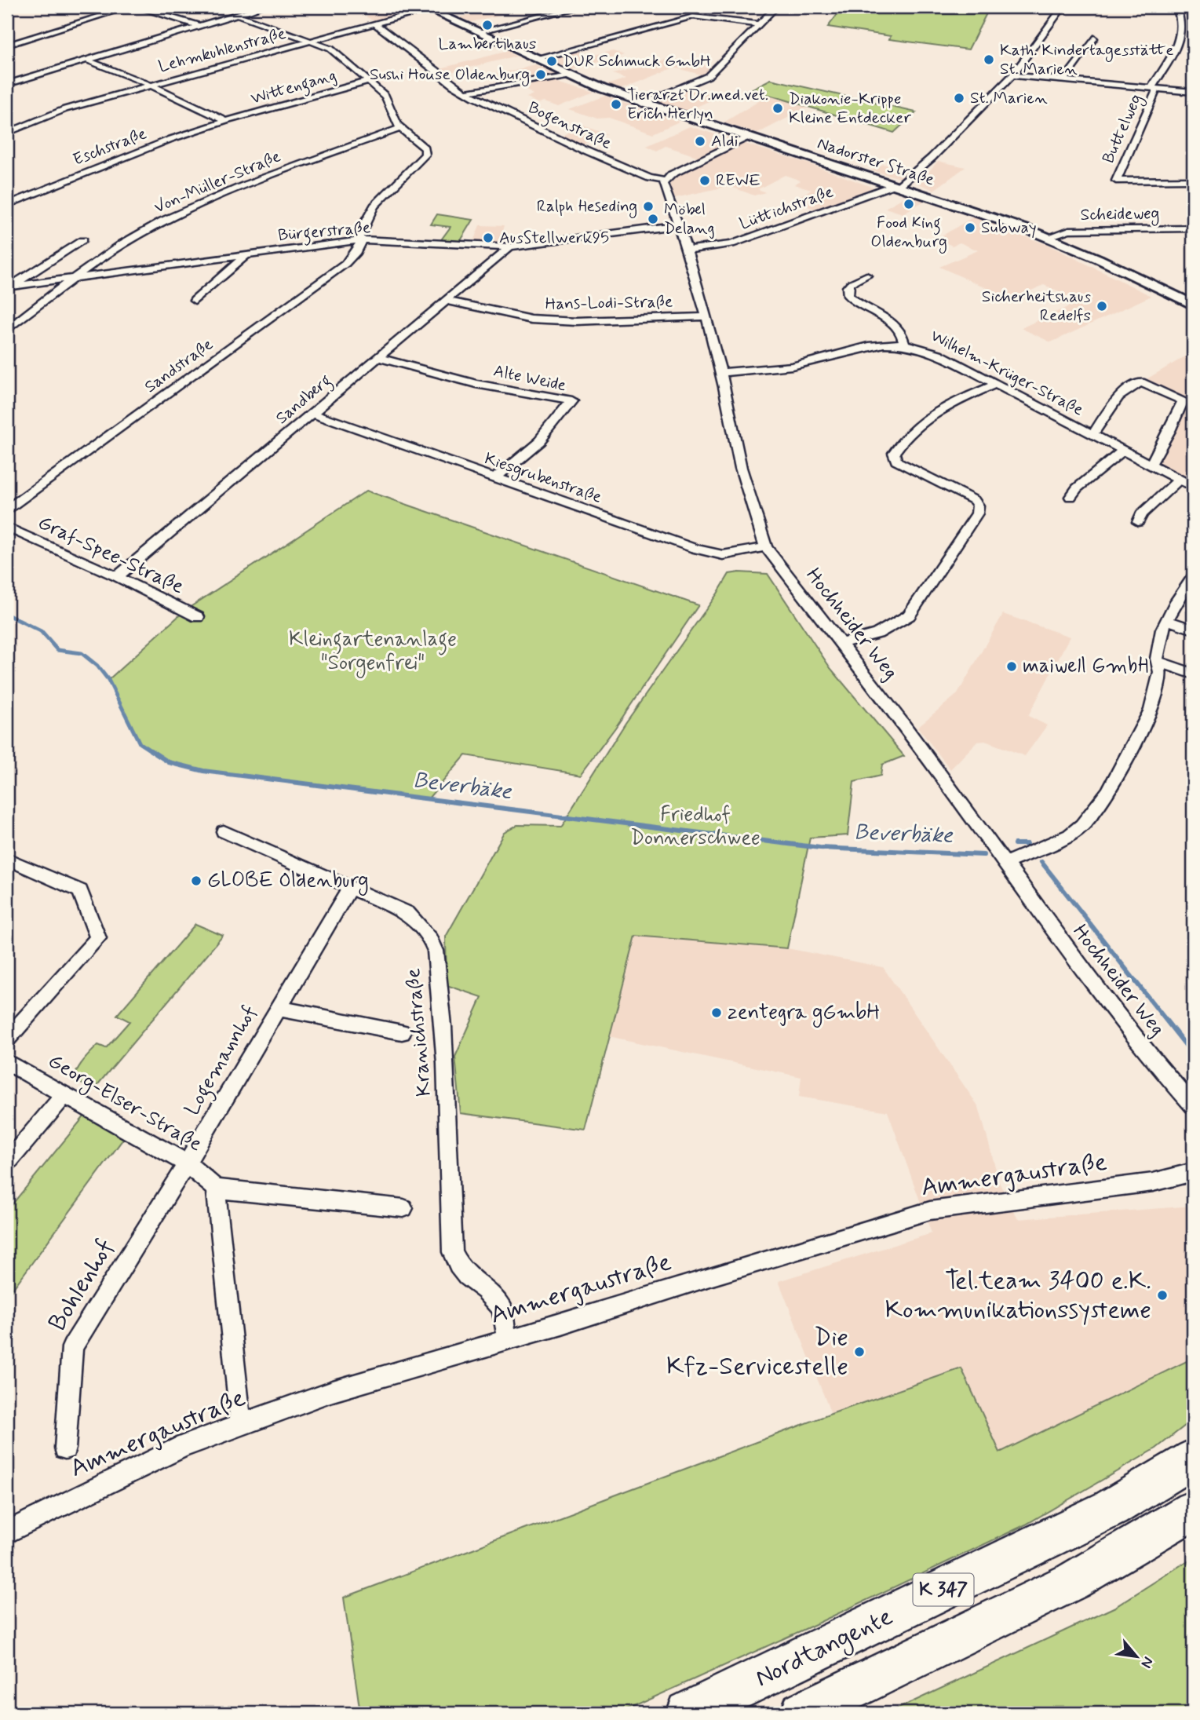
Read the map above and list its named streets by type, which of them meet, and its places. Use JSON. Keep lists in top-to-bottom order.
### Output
{
  "streets": {
    "highway": ["K 347", "Nordtangente"],
    "street": [
      "Lehmkuhlenstraße",
      "Wittengang",
      "Bogenstraße",
      "Buttelweg",
      "Eschstraße",
      "Nadorster Straße",
      "Von-Müller-Straße",
      "Lüttichstraße",
      "Scheideweg",
      "Bürgerstraße",
      "Hans-Lodi-Straße",
      "Sandstraße",
      "Wilhelm-Krüger-Straße",
      "Alte Weide",
      "Sandberg",
      "Kiesgrubenstraße",
      "Graf-Spee-Straße",
      "Hochheider Weg",
      "Kranichstraße",
      "Logemannhof",
      "Georg-Elser-Straße",
      "Ammergaustraße",
      "Bohlenhof"
    ]
  },
  "crossings": [
    ["Lehmkuhlenstraße", "Bogenstraße"],
    ["Lehmkuhlenstraße", "Nadorster Straße"],
    ["Wittengang", "Eschstraße"],
    ["Bogenstraße", "Nadorster Straße"],
    ["Bogenstraße", "Hochheider Weg"],
    ["Nadorster Straße", "Lüttichstraße"],
    ["Nadorster Straße", "Scheideweg"],
    ["Von-Müller-Straße", "Bürgerstraße"],
    ["Von-Müller-Straße", "Sandstraße"],
    ["Lüttichstraße", "Hochheider Weg"],
    ["Bürgerstraße", "Sandstraße"],
    ["Bürgerstraße", "Sandberg"],
    ["Bürgerstraße", "Hochheider Weg"],
    ["Hans-Lodi-Straße", "Sandberg"],
    ["Hans-Lodi-Straße", "Hochheider Weg"],
    ["Wilhelm-Krüger-Straße", "Hochheider Weg"],
    ["Alte Weide", "Sandberg"],
    ["Alte Weide", "Kiesgrubenstraße"],
    ["Sandberg", "Kiesgrubenstraße"],
    ["Sandberg", "Graf-Spee-Straße"],
    ["Kiesgrubenstraße", "Hochheider Weg"],
    ["Kranichstraße", "Logemannhof"],
    ["Kranichstraße", "Ammergaustraße"],
    ["Logemannhof", "Georg-Elser-Straße"],
    ["Logemannhof", "Bohlenhof"],
    ["Georg-Elser-Straße", "Bohlenhof"]
  ],
  "water": ["Beverbäke"],
  "parks": ["Kleingartenanlage \"Sorgenfrei\"", "Friedhof Donnerschwee"],
  "places": [
    "Lambertihaus",
    "Kath. Kindertagesstätte St. Marien",
    "DUR Schmuck GmbH",
    "Sushi House Oldenburg",
    "St. Marien",
    "Tierarzt Dr.med.vet. Erich Herlyn",
    "Diakonie-Krippe Kleine Entdecker",
    "Aldi",
    "REWE",
    "Food King Oldenburg",
    "Ralph Heseding",
    "Möbel Delang",
    "Subway",
    "AusStellwerk95",
    "Sicherheitshaus Redelfs",
    "maiwell GmbH",
    "GLOBE Oldenburg",
    "zentegra gGmbH",
    "Tel.team 3400 e.K. Kommunikationssysteme",
    "Die Kfz-Servicestelle"
  ],
  "north": "bottom right"
}
